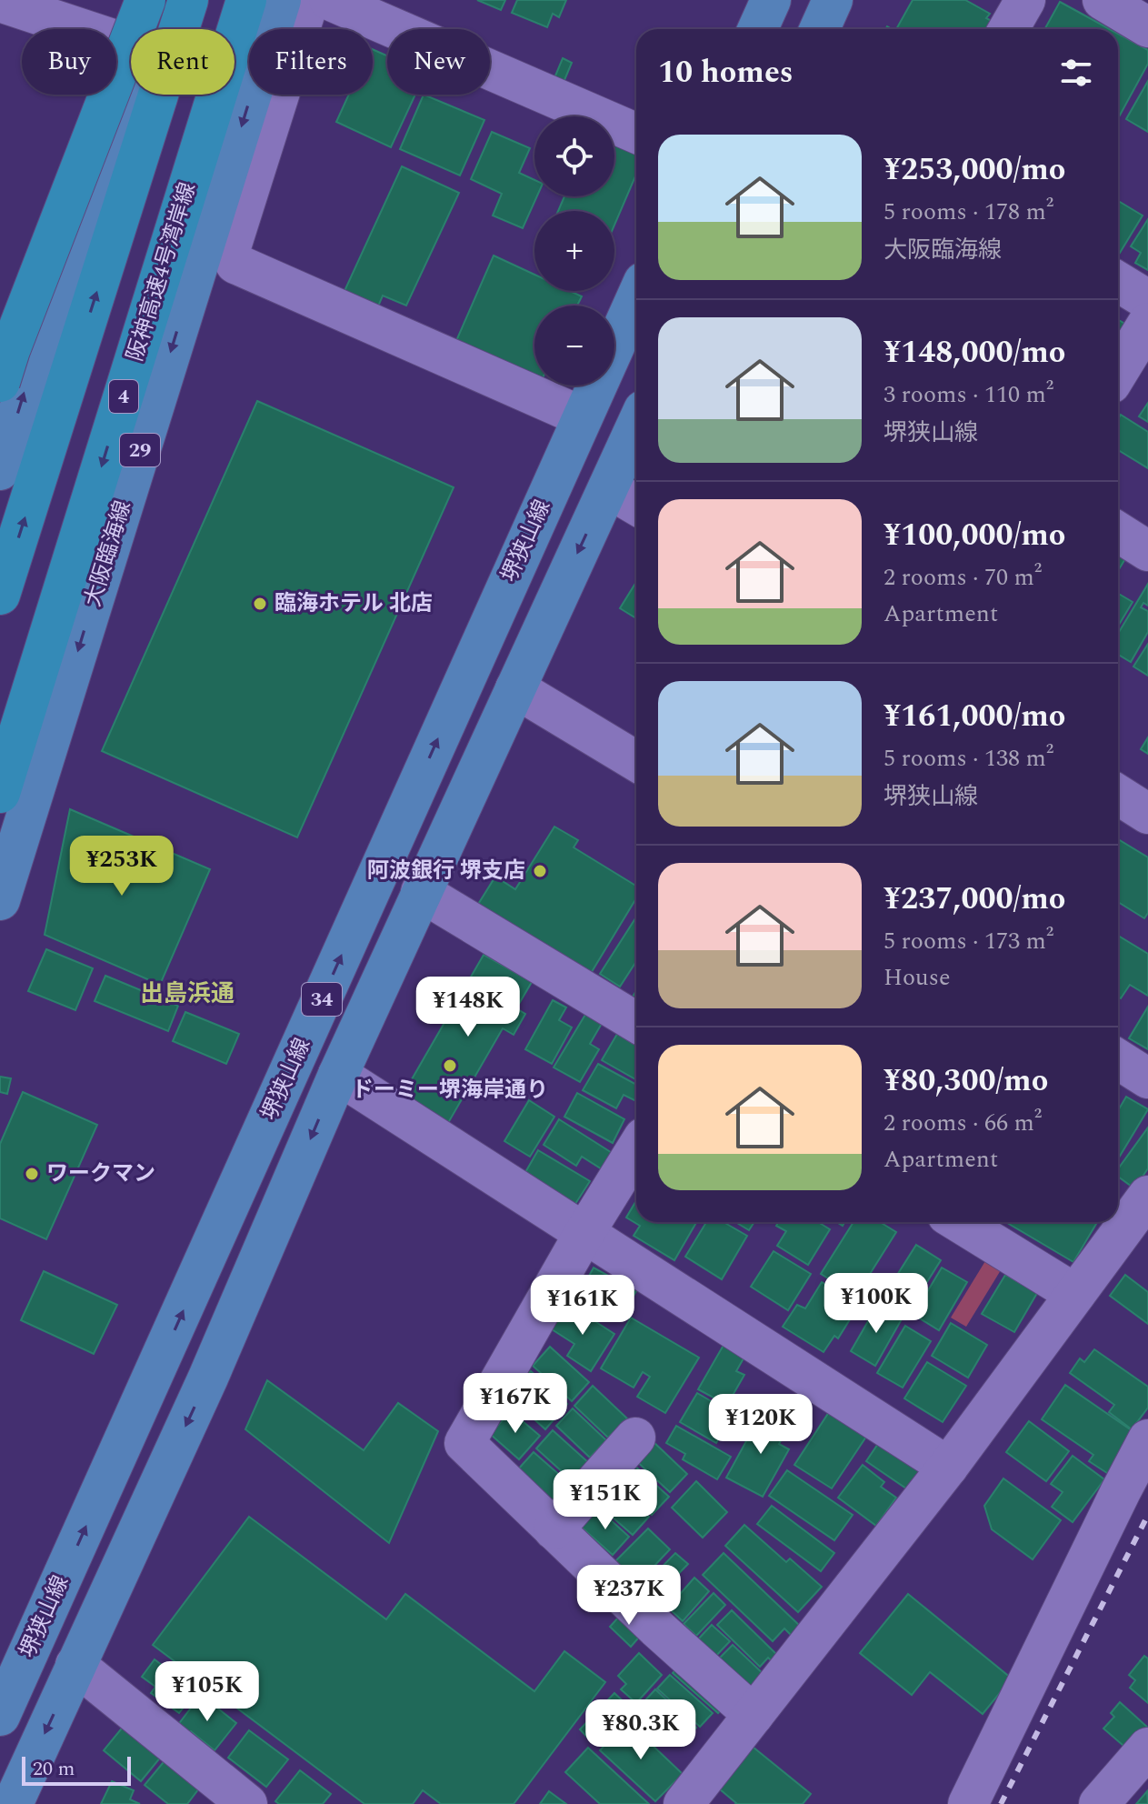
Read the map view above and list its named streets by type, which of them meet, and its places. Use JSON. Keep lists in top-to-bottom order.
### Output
{
  "streets": {
    "highway": ["阪神高速4号湾岸線", "4"],
    "main road": [
      "29",
      "堺狭山線",
      "大阪臨海線",
      "34"
    ]
  },
  "districts": ["出島浜通"],
  "places": [
    "臨海ホテル 北店",
    "阿波銀行 堺支店",
    "ドーミー堺海岸通り",
    "ワークマン"
  ],
  "scale_bar": "20 m",
  "page": {
    "chip": [
      "Buy",
      "Rent",
      "Filters",
      "New"
    ],
    "heading": "10 homes",
    "map_buttons": ["+", "−"],
    "list": [
      {
        "name": "¥253,000/mo",
        "note": "5 rooms · 178 m² · 大阪臨海線"
      },
      {
        "name": "¥148,000/mo",
        "note": "3 rooms · 110 m² · 堺狭山線"
      },
      {
        "name": "¥100,000/mo",
        "note": "2 rooms · 70 m² · Apartment"
      },
      {
        "name": "¥161,000/mo",
        "note": "5 rooms · 138 m² · 堺狭山線"
      },
      {
        "name": "¥237,000/mo",
        "note": "5 rooms · 173 m² · House"
      },
      {
        "name": "¥80,300/mo",
        "note": "2 rooms · 66 m² · Apartment"
      }
    ],
    "price": [
      "¥253K",
      "¥148K",
      "¥100K",
      "¥161K",
      "¥167K",
      "¥120K",
      "¥151K",
      "¥237K",
      "¥105K",
      "¥80.3K"
    ],
    "scale": "20 m"
  }
}
